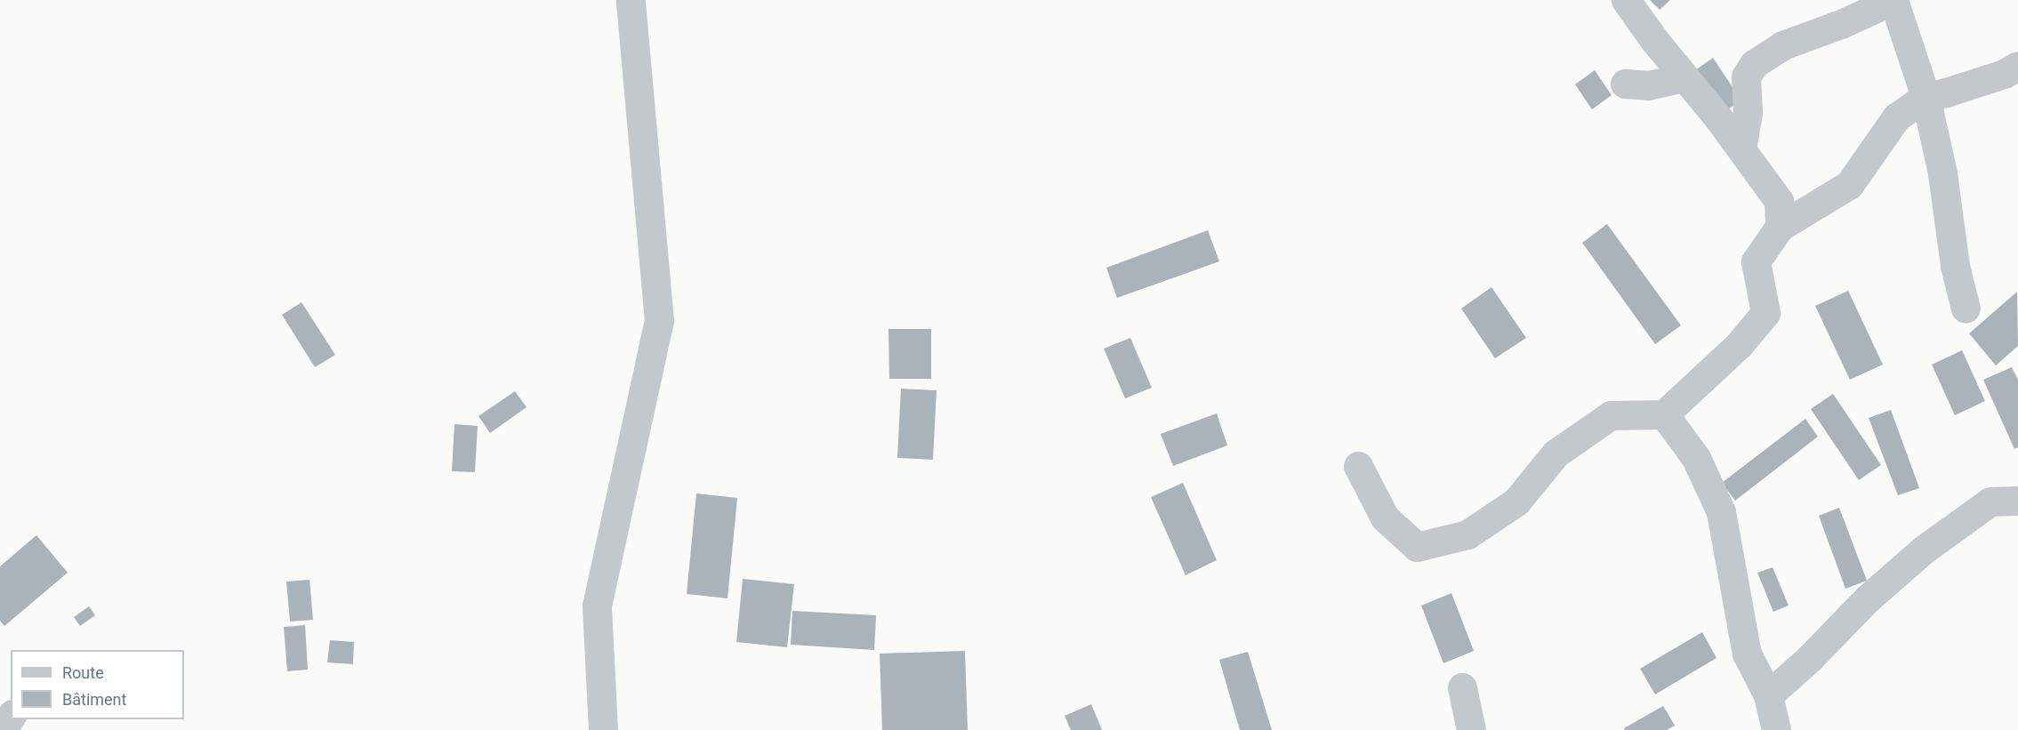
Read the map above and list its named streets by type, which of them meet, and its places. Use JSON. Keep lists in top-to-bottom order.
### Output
{
  "legend": ["Route", "Bâtiment"]
}
